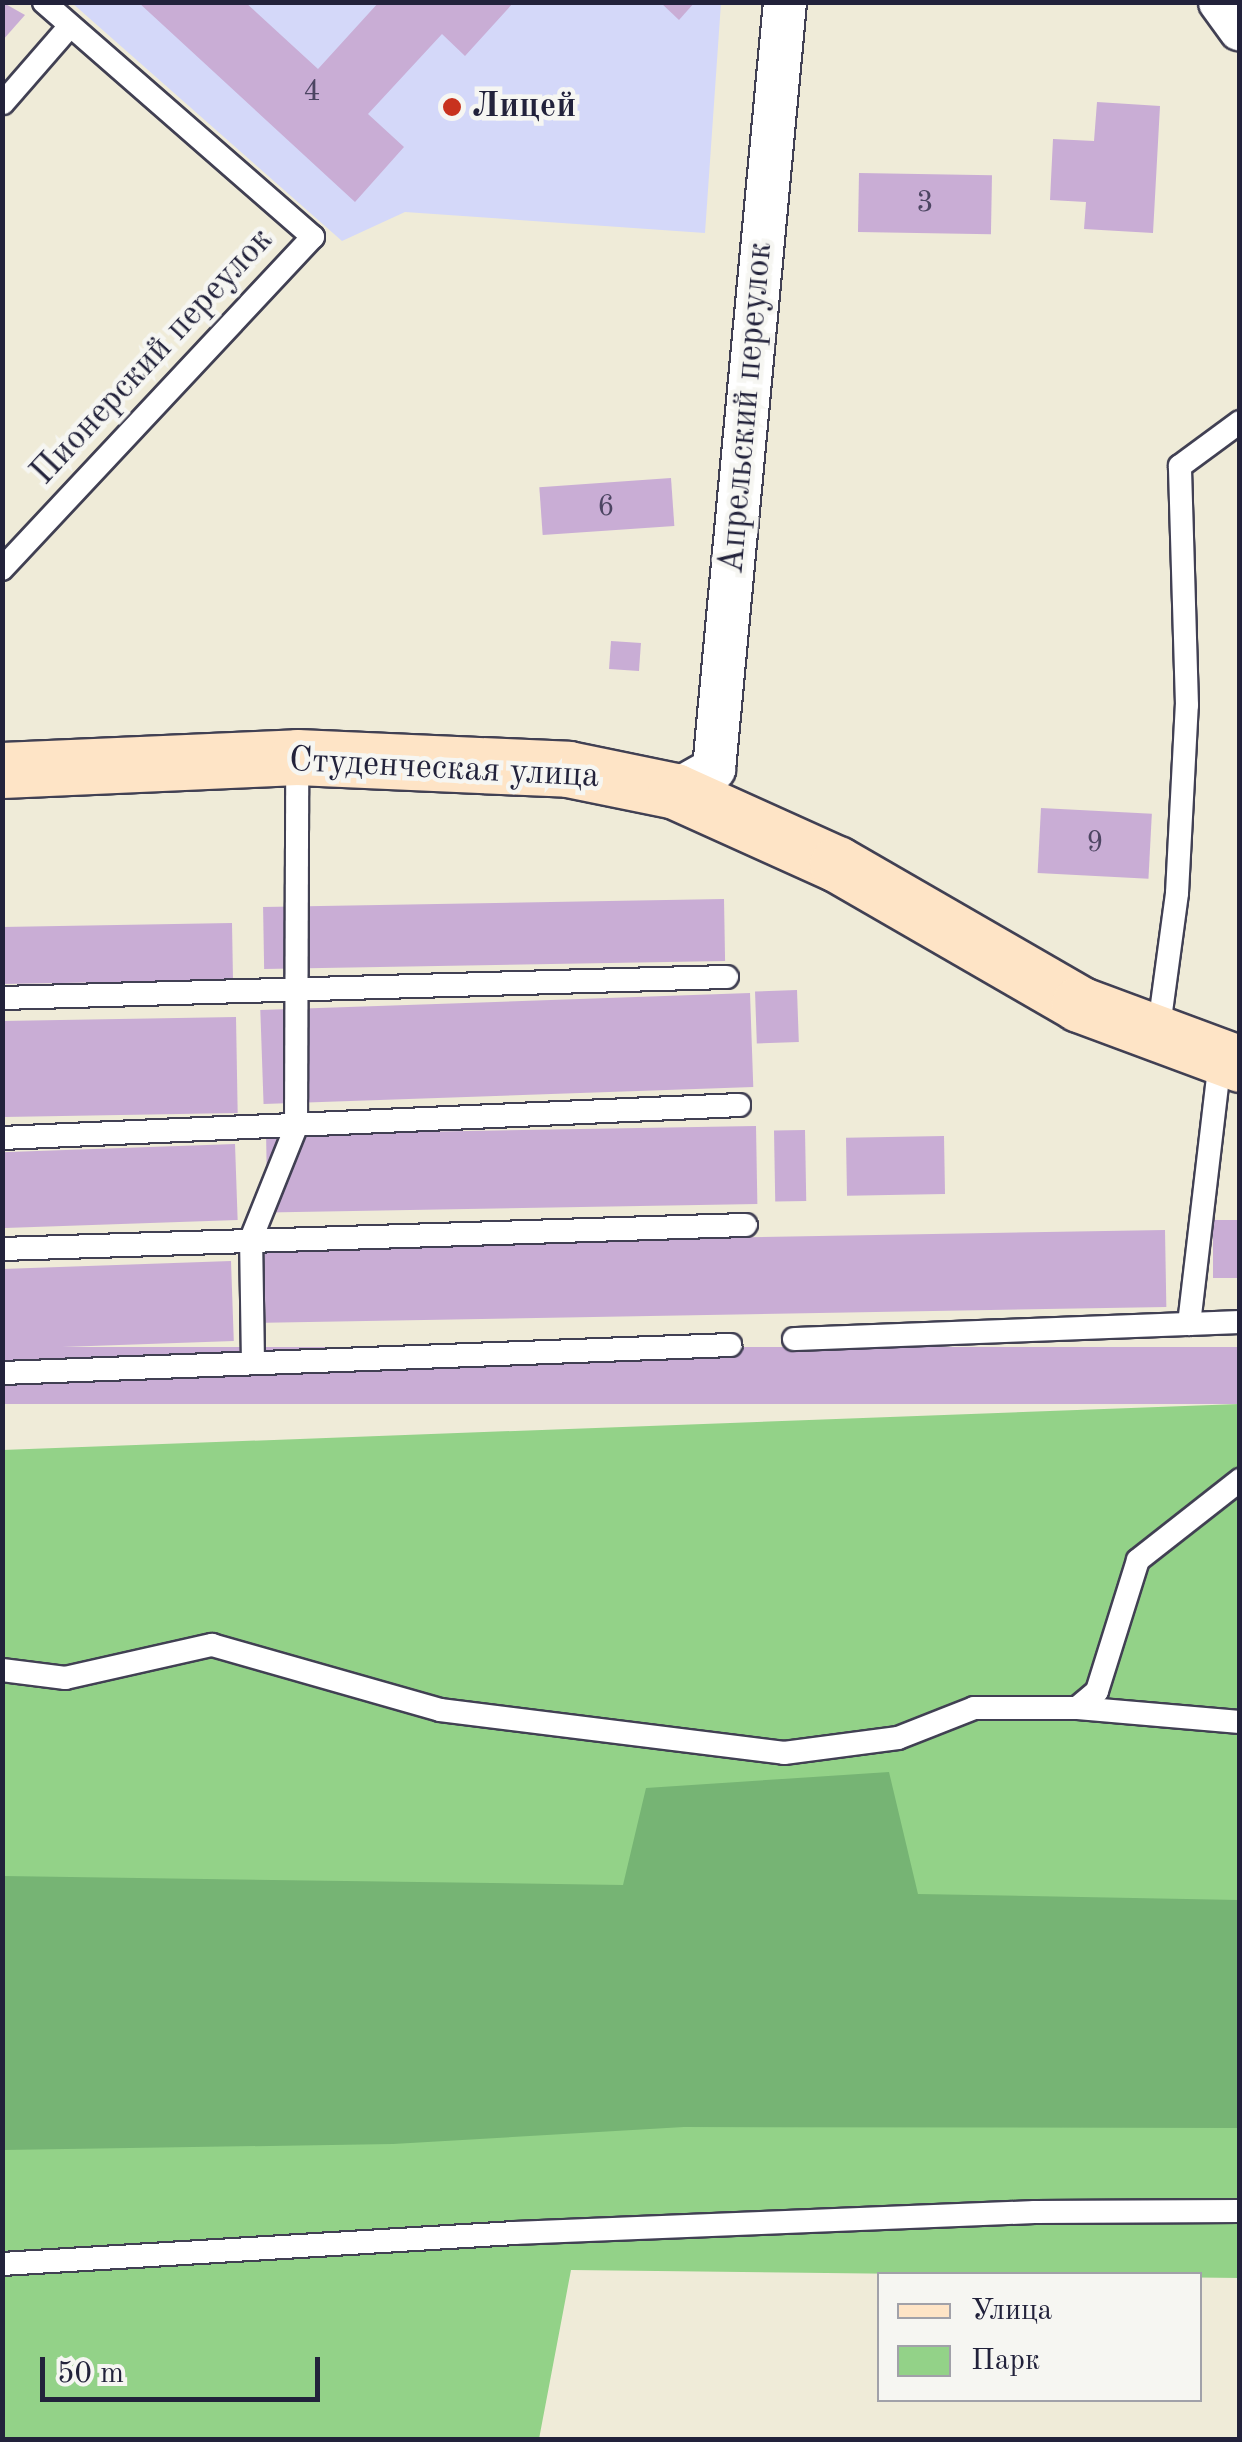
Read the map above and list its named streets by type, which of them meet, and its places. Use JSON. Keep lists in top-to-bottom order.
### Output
{
  "streets": {
    "main road": ["Студенческая улица"],
    "street": ["Апрельский переулок"],
    "lane": ["Пионерский переулок"]
  },
  "crossings": [
    ["Апрельский переулок", "Студенческая улица"]
  ],
  "places": ["Лицей"],
  "house_numbers": [
    "4",
    "3",
    "6",
    "9"
  ],
  "legend": ["Улица", "Парк"],
  "scale_bar": "50 m"
}
